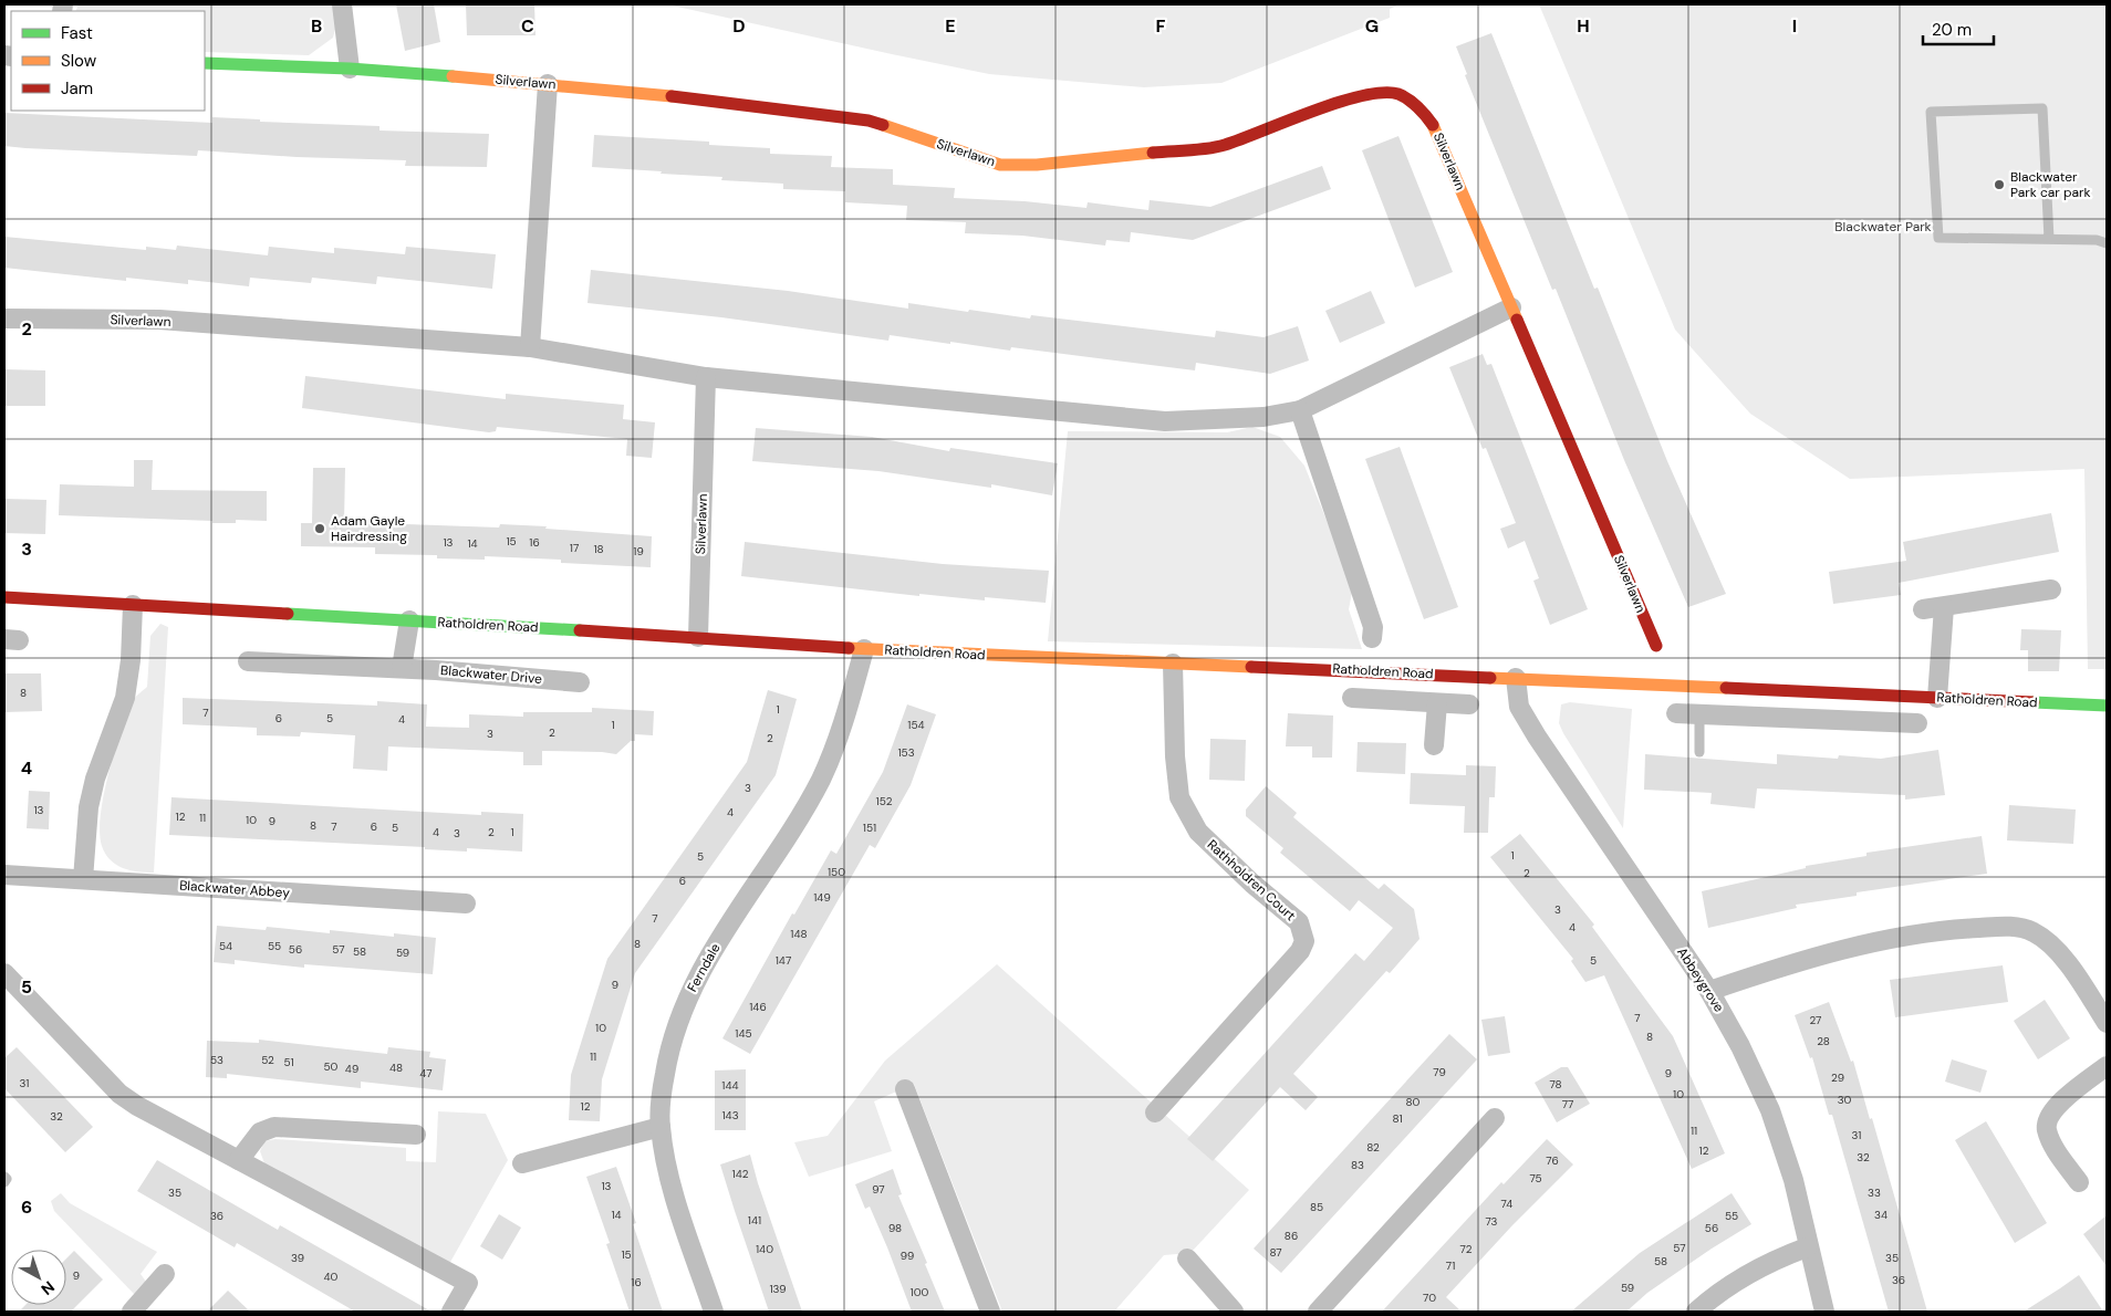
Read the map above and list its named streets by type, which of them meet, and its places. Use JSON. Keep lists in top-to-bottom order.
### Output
{
  "streets": {
    "street": [
      "Silverlawn",
      "Ratholdren Road",
      "Blackwater Drive",
      "Rathholdren Court",
      "Blackwater Abbey",
      "Ferndale",
      "Abbeygrove"
    ]
  },
  "crossings": [
    ["Silverlawn", "Ratholdren Road"],
    ["Ratholdren Road", "Rathholdren Court"],
    ["Ratholdren Road", "Ferndale"],
    ["Ratholdren Road", "Abbeygrove"]
  ],
  "parks": ["Blackwater Park"],
  "places": ["Blackwater Park car park", "Adam Gayle Hairdressing"],
  "house_numbers": [
    "15",
    "13",
    "16",
    "14",
    "17",
    "18",
    "19",
    "8",
    "1",
    "7",
    "6",
    "5",
    "4",
    "1",
    "154",
    "2",
    "3",
    "2",
    "153",
    "3",
    "152",
    "13",
    "4",
    "12",
    "11",
    "10",
    "9",
    "8",
    "7",
    "6",
    "5",
    "151",
    "4",
    "2",
    "1",
    "3",
    "1",
    "5",
    "150",
    "2",
    "6",
    "149",
    "3",
    "7",
    "4",
    "148",
    "8",
    "54",
    "55",
    "56",
    "57",
    "58",
    "59",
    "147",
    "5",
    "9",
    "146",
    "7",
    "27",
    "10",
    "145",
    "8",
    "28",
    "11",
    "53",
    "52",
    "51",
    "50",
    "48",
    "49",
    "79",
    "47",
    "9",
    "29",
    "31",
    "78",
    "144",
    "10",
    "30",
    "80",
    "77",
    "12",
    "143",
    "32",
    "81",
    "11",
    "31",
    "82",
    "12",
    "32",
    "76",
    "83",
    "142",
    "75",
    "13",
    "97",
    "35",
    "33",
    "74",
    "85",
    "14",
    "34",
    "36",
    "55",
    "141",
    "73",
    "98",
    "56",
    "86",
    "57",
    "140",
    "72",
    "87",
    "15",
    "99",
    "39",
    "35",
    "58",
    "71",
    "9",
    "40",
    "36",
    "16",
    "59",
    "139",
    "100",
    "70"
  ],
  "legend": ["Fast", "Slow", "Jam"],
  "scale_bar": "20 m",
  "north": "bottom right",
  "grid": {
    "columns": [
      "B",
      "C",
      "D",
      "E",
      "F",
      "G",
      "H",
      "I"
    ],
    "rows": [
      "2",
      "3",
      "4",
      "5",
      "6"
    ]
  }
}
